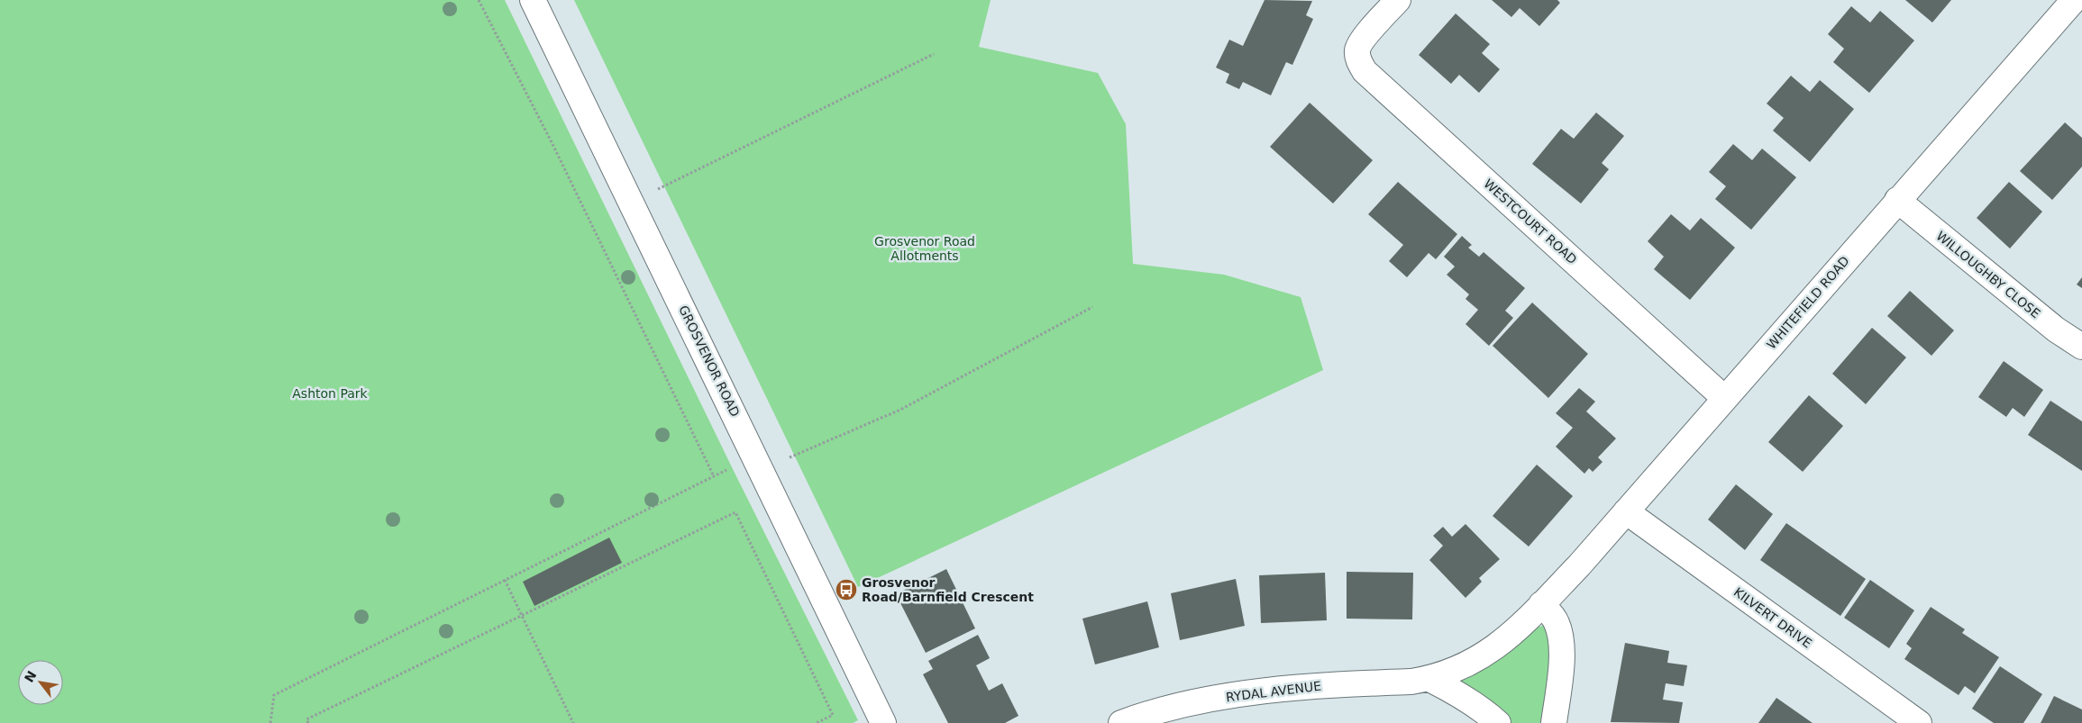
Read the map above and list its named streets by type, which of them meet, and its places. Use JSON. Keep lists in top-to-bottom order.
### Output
{
  "streets": {
    "street": [
      "WESTCOURT ROAD",
      "WILLOUGHBY CLOSE",
      "WHITEFIELD ROAD",
      "GROSVENOR ROAD",
      "KILVERT DRIVE",
      "RYDAL AVENUE"
    ]
  },
  "crossings": [
    ["WESTCOURT ROAD", "WHITEFIELD ROAD"],
    ["WILLOUGHBY CLOSE", "WHITEFIELD ROAD"],
    ["WHITEFIELD ROAD", "KILVERT DRIVE"],
    ["WHITEFIELD ROAD", "RYDAL AVENUE"]
  ],
  "parks": ["Grosvenor Road Allotments", "Ashton Park"],
  "places": {
    "bus stop": ["Grosvenor Road/Barnfield Crescent"]
  },
  "north": "top left"
}
